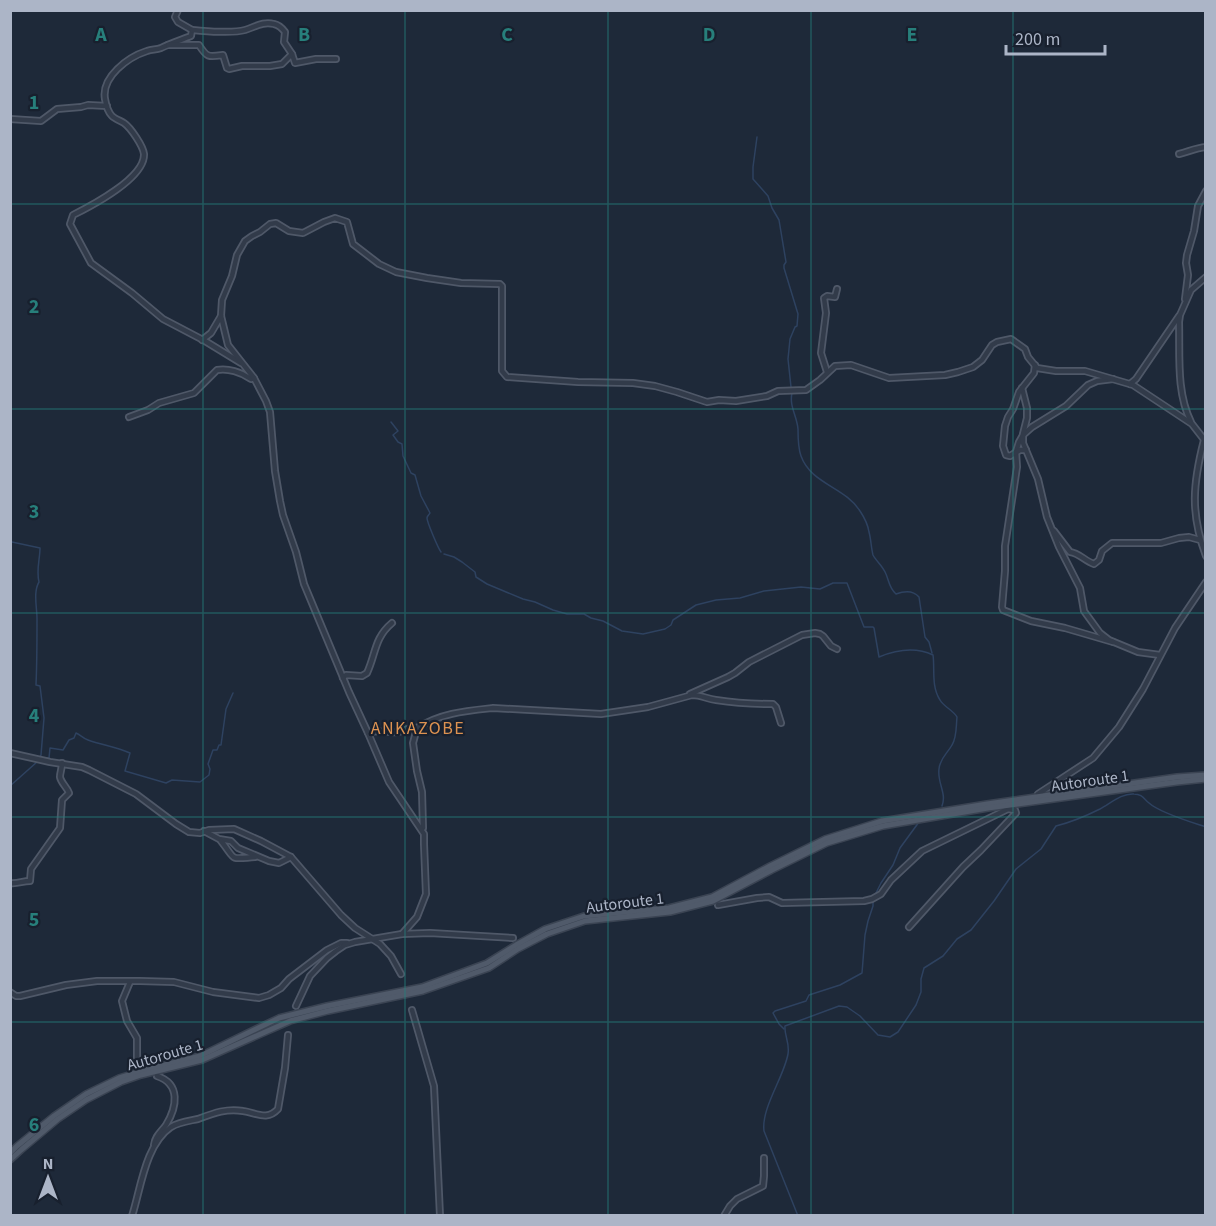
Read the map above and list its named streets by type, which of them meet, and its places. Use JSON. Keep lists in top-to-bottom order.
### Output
{
  "streets": {
    "main road": ["Autoroute 1"]
  },
  "districts": ["ANKAZOBE"],
  "scale_bar": "200 m",
  "north": "top",
  "grid": {
    "columns": [
      "A",
      "B",
      "C",
      "D",
      "E"
    ],
    "rows": [
      "1",
      "2",
      "3",
      "4",
      "5",
      "6"
    ]
  }
}
